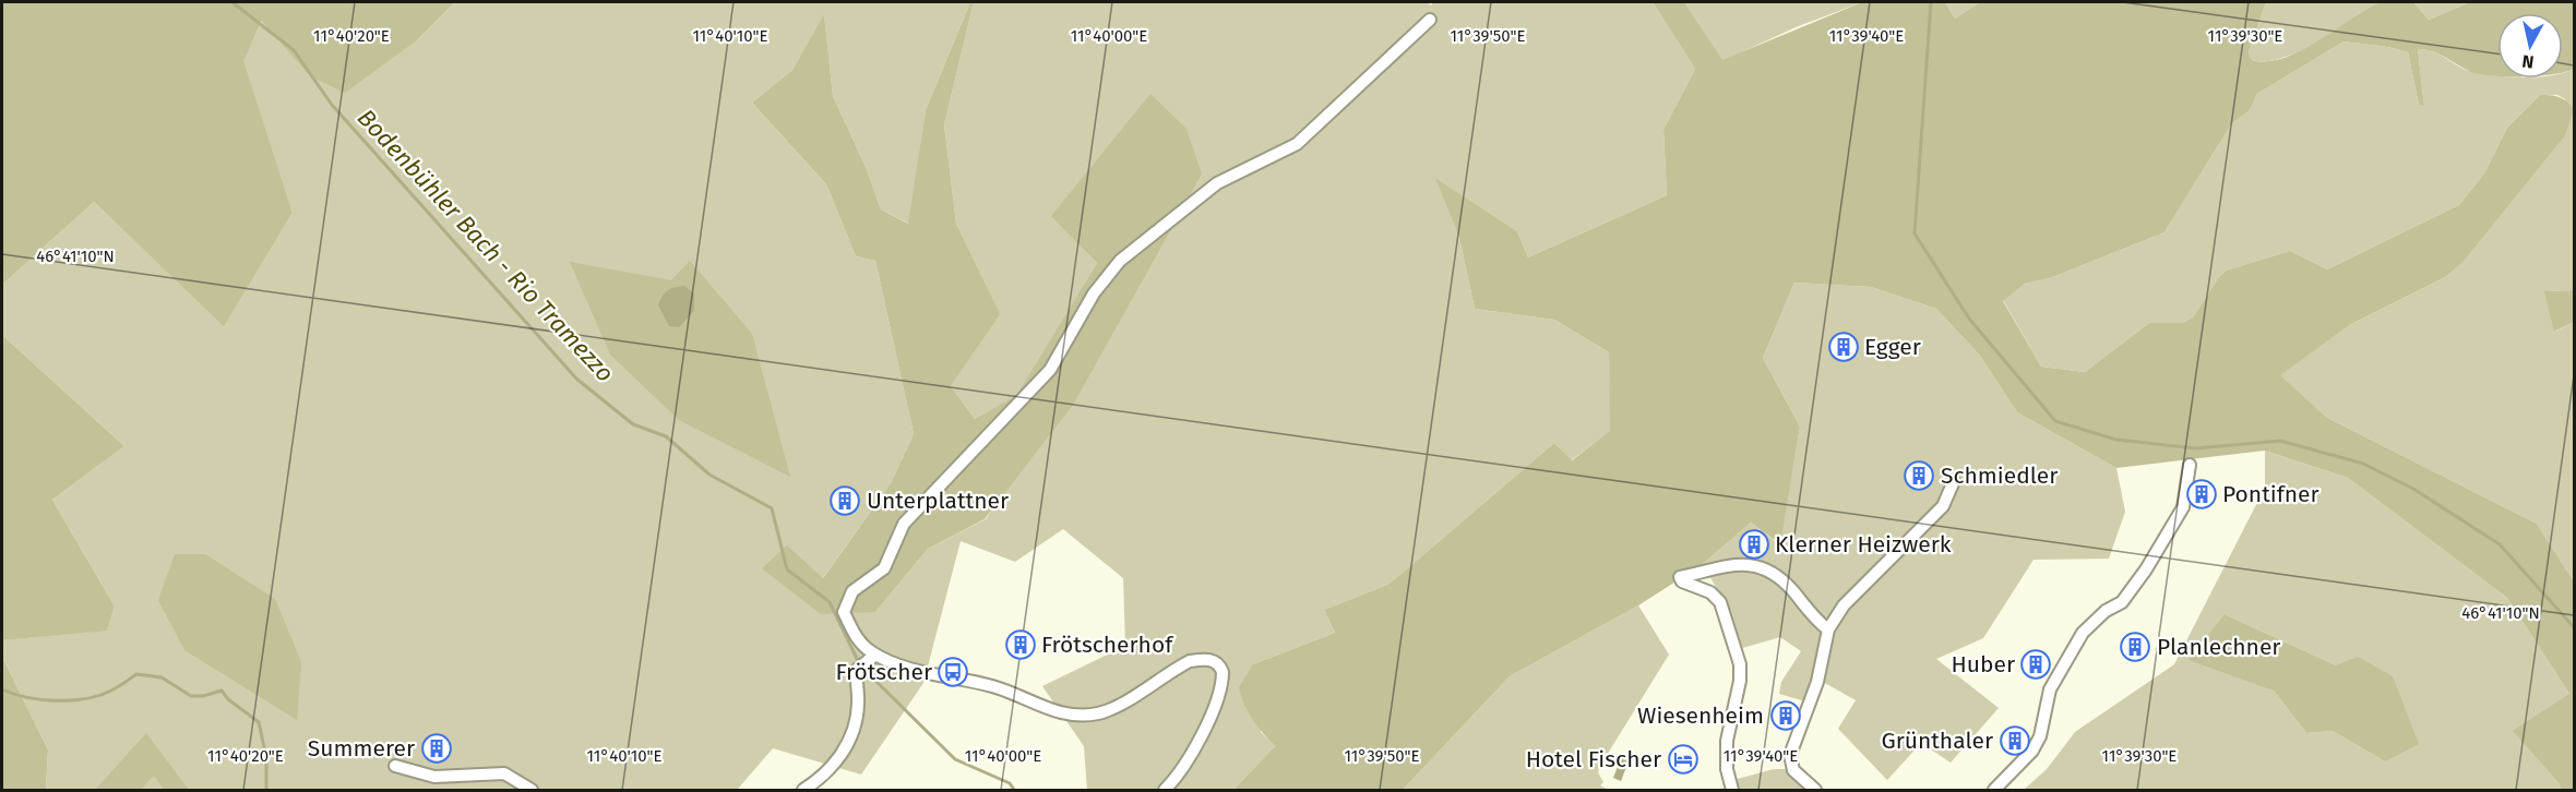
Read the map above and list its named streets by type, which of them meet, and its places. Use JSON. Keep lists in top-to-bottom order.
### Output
{
  "water": ["Bodenbühler Bach - Rio Tramezzo"],
  "places": {
    "building": [
      "Egger",
      "Schmiedler",
      "Pontifner",
      "Unterplattner",
      "Klerner Heizwerk",
      "Frötscherhof",
      "Planlechner",
      "Huber",
      "Wiesenheim",
      "Grünthaler",
      "Summerer"
    ],
    "bus stop": ["Frötscher"],
    "hotel": ["Hotel Fischer"]
  },
  "north": "bottom",
  "coordinates": [
    "11°40'20\"E",
    "11°40'10\"E",
    "11°40'00\"E",
    "11°39'50\"E",
    "11°39'40\"E",
    "11°39'30\"E",
    "46°41'10\"N"
  ]
}
